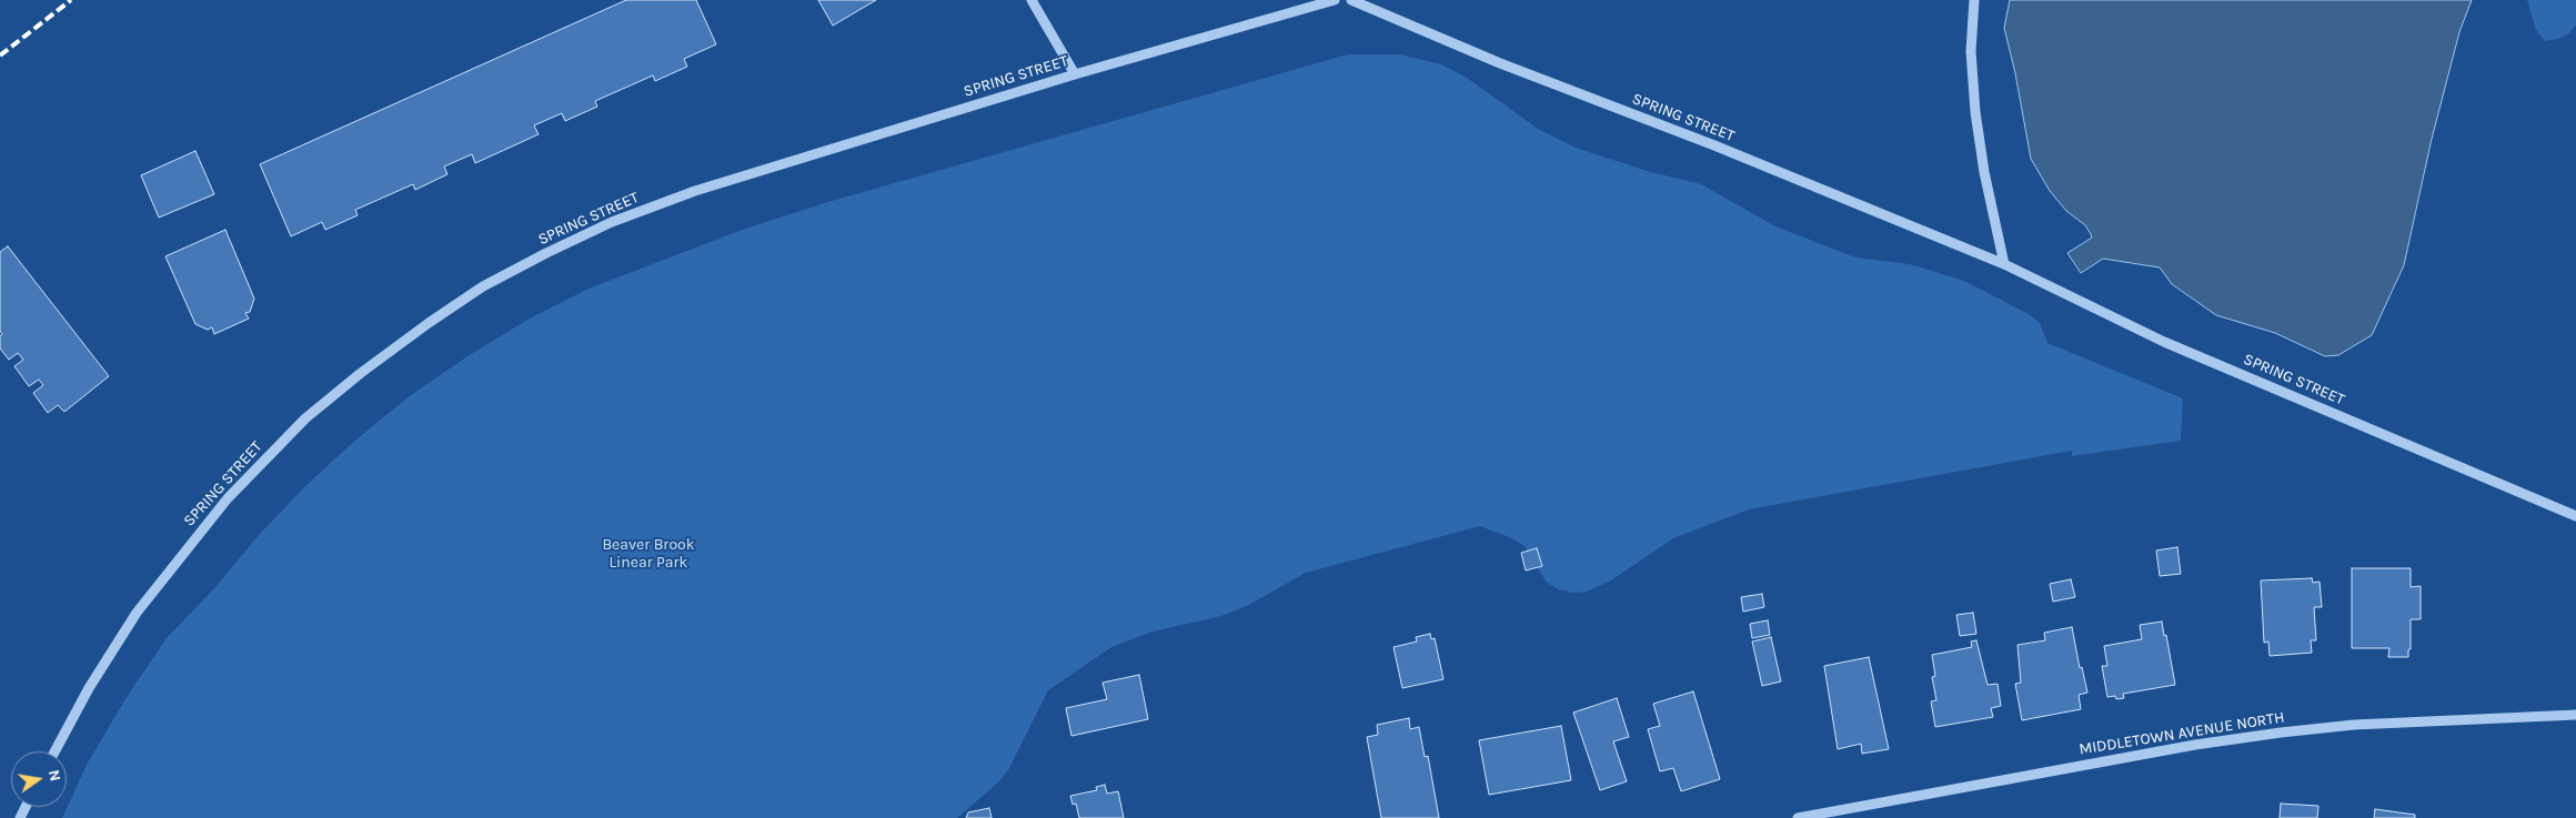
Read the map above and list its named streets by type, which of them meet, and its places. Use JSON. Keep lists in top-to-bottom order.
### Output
{
  "streets": {
    "street": ["SPRING STREET", "MIDDLETOWN AVENUE NORTH"]
  },
  "parks": ["Beaver Brook Linear Park"],
  "north": "right"
}
